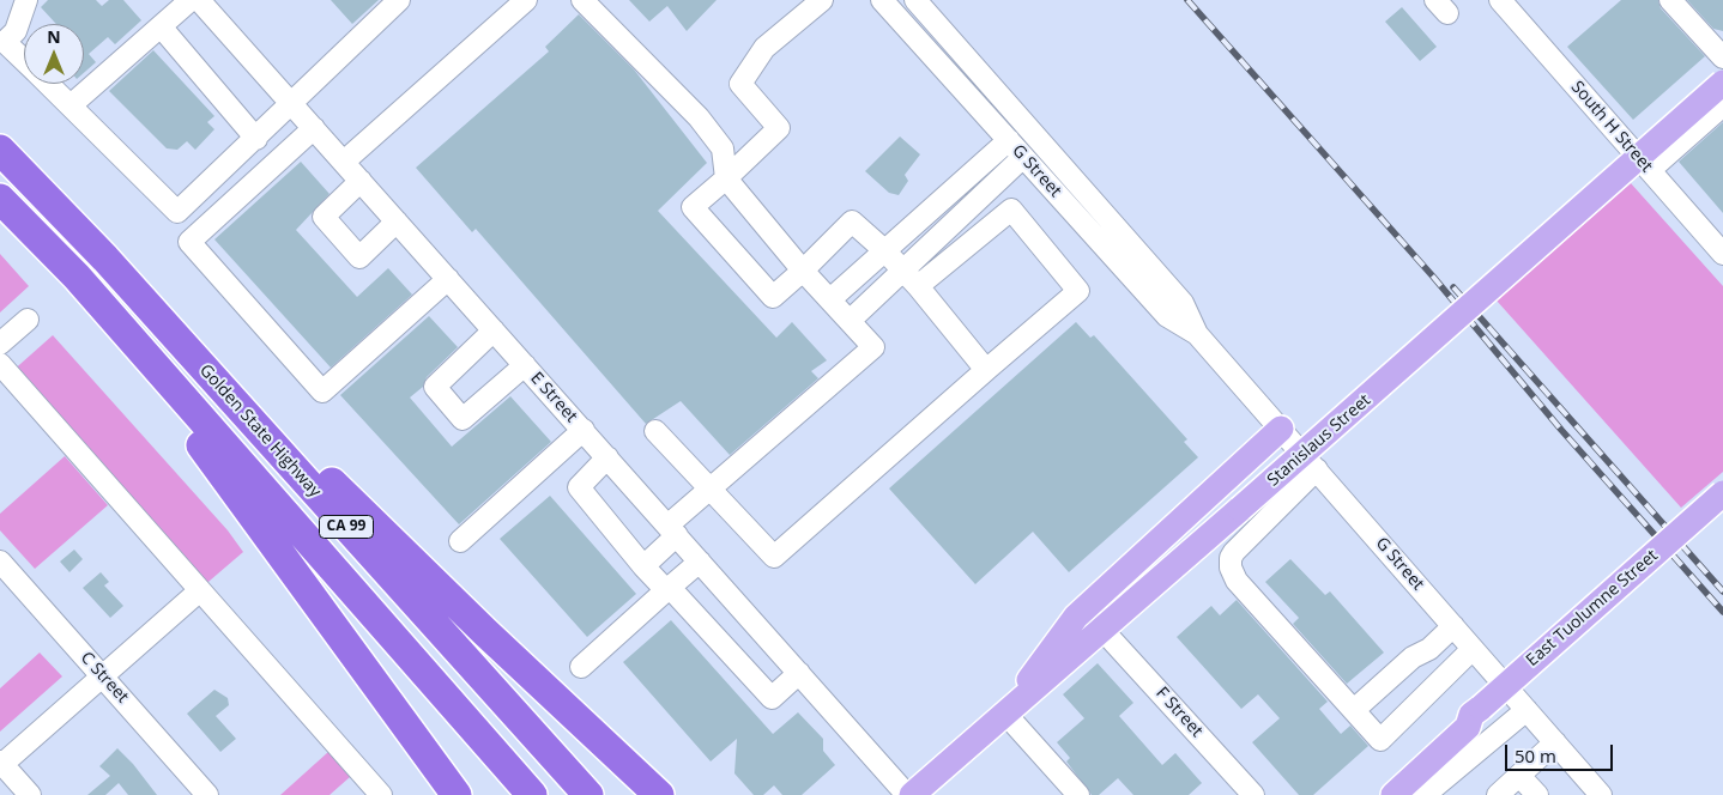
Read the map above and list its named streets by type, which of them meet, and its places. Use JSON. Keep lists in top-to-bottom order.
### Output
{
  "streets": {
    "highway": ["Golden State Highway", "CA 99"],
    "main road": ["Stanislaus Street", "East Tuolumne Street"],
    "street": [
      "South H Street",
      "G Street",
      "E Street",
      "C Street",
      "F Street"
    ]
  },
  "crossings": [
    ["Stanislaus Street", "F Street"]
  ],
  "scale_bar": "50 m",
  "north": "top"
}
